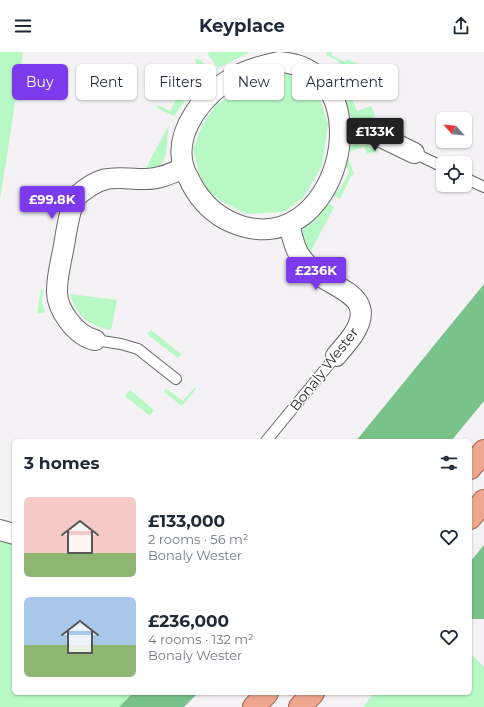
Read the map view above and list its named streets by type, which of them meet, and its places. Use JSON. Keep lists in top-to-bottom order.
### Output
{
  "streets": {
    "street": ["Bonaly Wester"]
  },
  "north": "top left",
  "page": {
    "header": "Keyplace",
    "chip": [
      "Buy",
      "Rent",
      "Filters",
      "New",
      "Apartment"
    ],
    "price": ["£133K", "£99.8K", "£236K"],
    "heading": "3 homes",
    "list": [
      {
        "name": "£133,000",
        "note": "2 rooms · 56 m² · Bonaly Wester"
      },
      {
        "name": "£236,000",
        "note": "4 rooms · 132 m² · Bonaly Wester"
      }
    ]
  }
}
